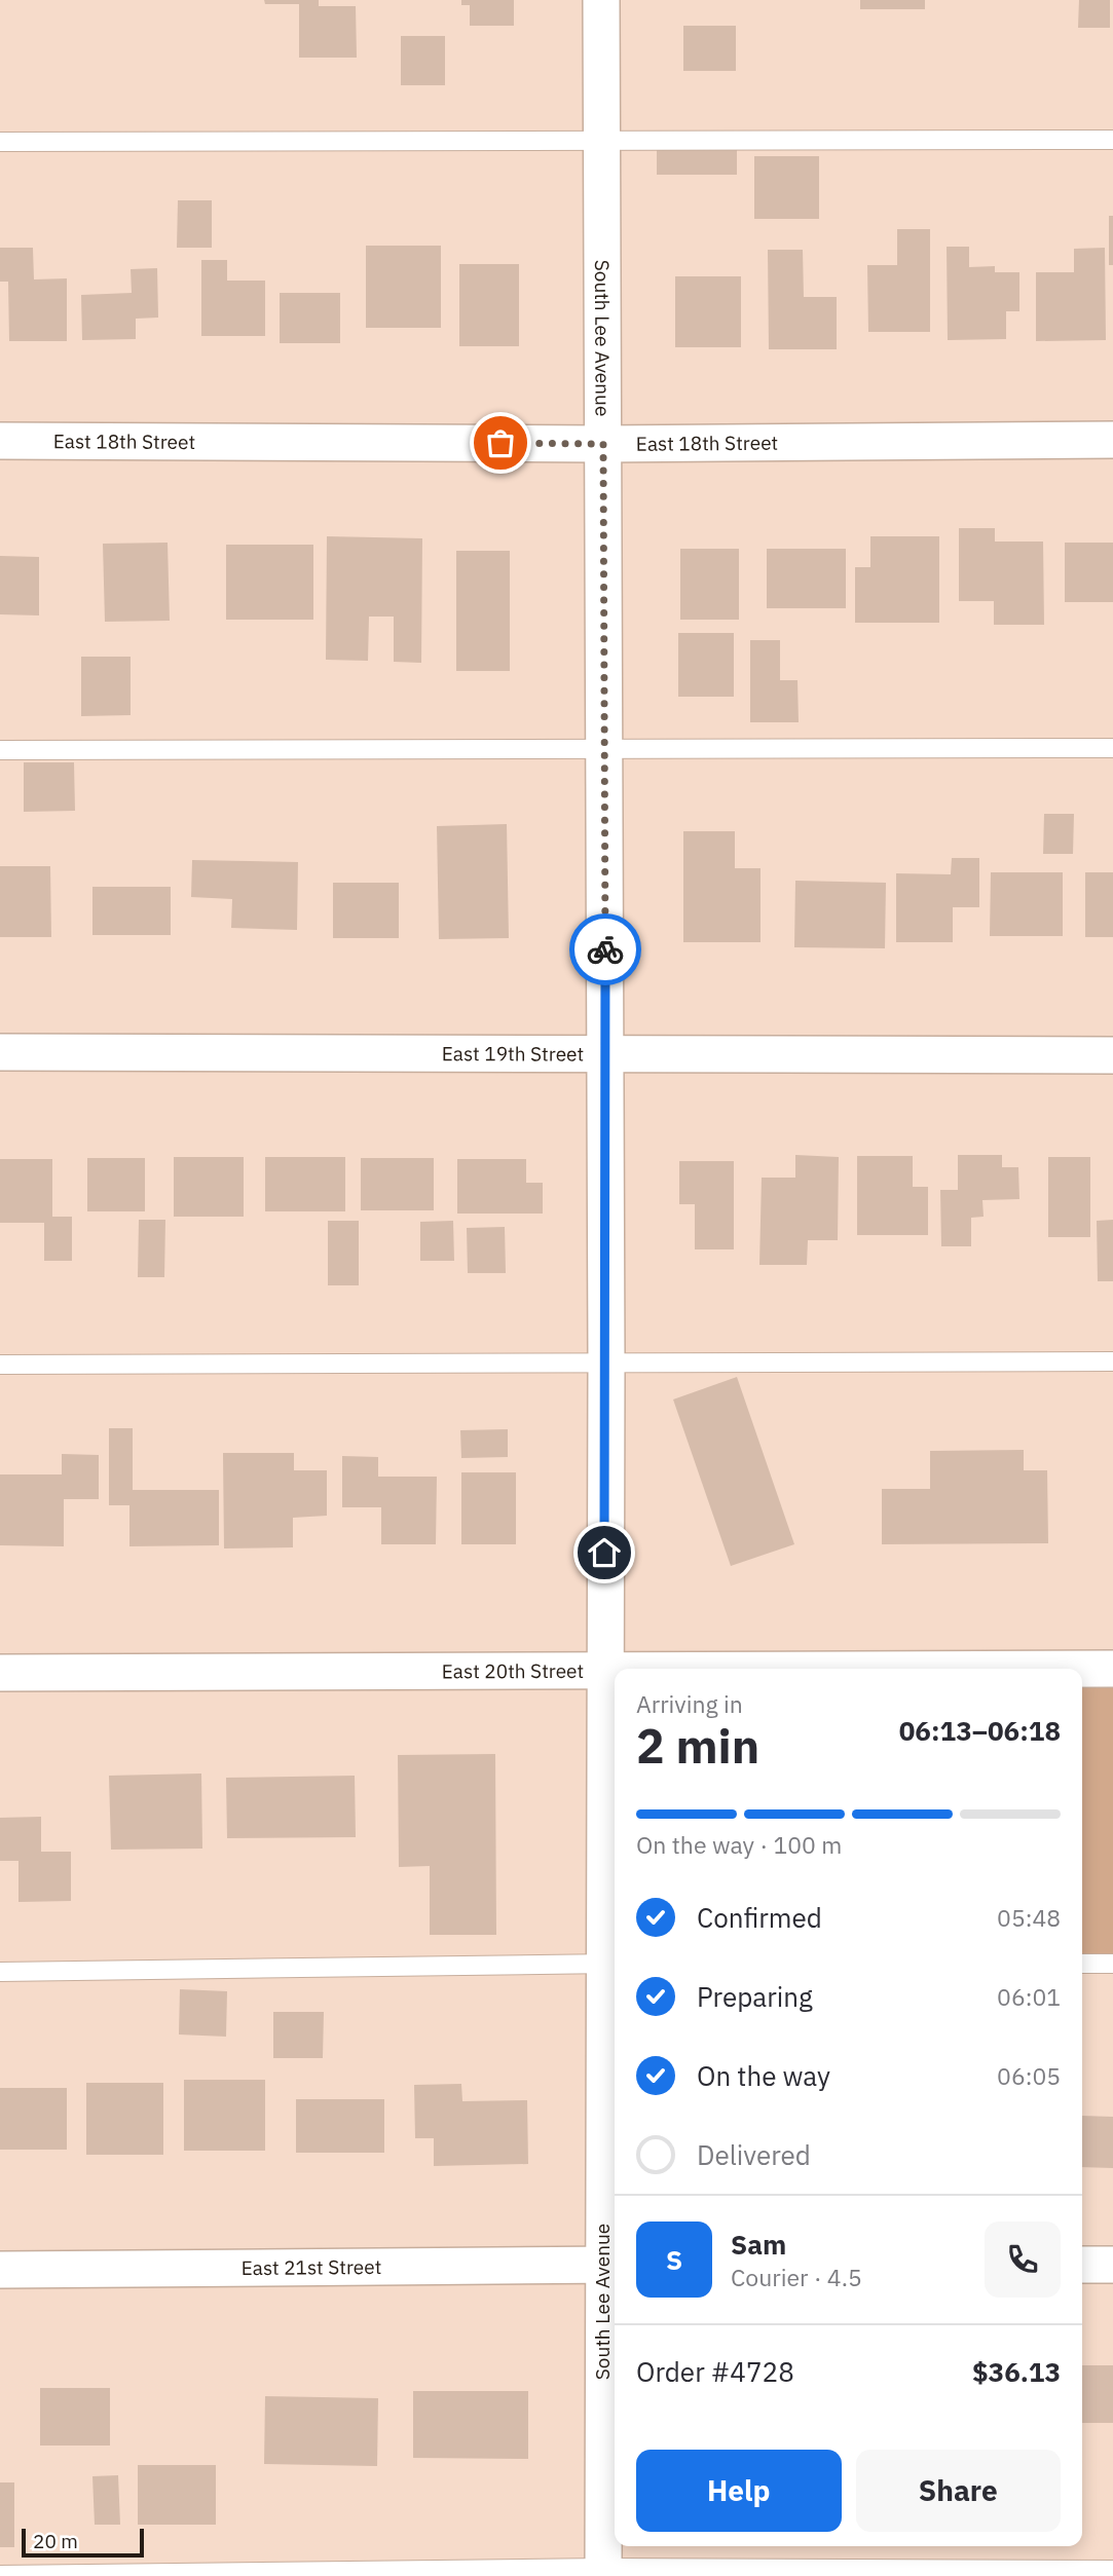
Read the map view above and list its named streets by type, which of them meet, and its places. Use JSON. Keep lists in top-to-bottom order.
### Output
{
  "streets": {
    "street": [
      "South Lee Avenue",
      "East 18th Street",
      "East 19th Street",
      "East 20th Street",
      "East 21st Street"
    ]
  },
  "crossings": [
    ["South Lee Avenue", "East 18th Street"],
    ["South Lee Avenue", "East 19th Street"],
    ["South Lee Avenue", "East 20th Street"],
    ["South Lee Avenue", "East 21st Street"]
  ],
  "scale_bar": "20 m",
  "page": {
    "heading": ["2 min", "Arriving in", "06:13–06:18"],
    "panel": [
      "Sam",
      "Courier · 4.5",
      "Order #4728",
      "$36.13"
    ],
    "bar": "On the way · 100 m",
    "list": [
      ["Confirmed", "05:48"],
      ["Preparing", "06:01"],
      ["On the way", "06:05"],
      "Delivered"
    ],
    "round": "S",
    "buttons": ["Help", "Share"],
    "scale": "20 m"
  }
}
